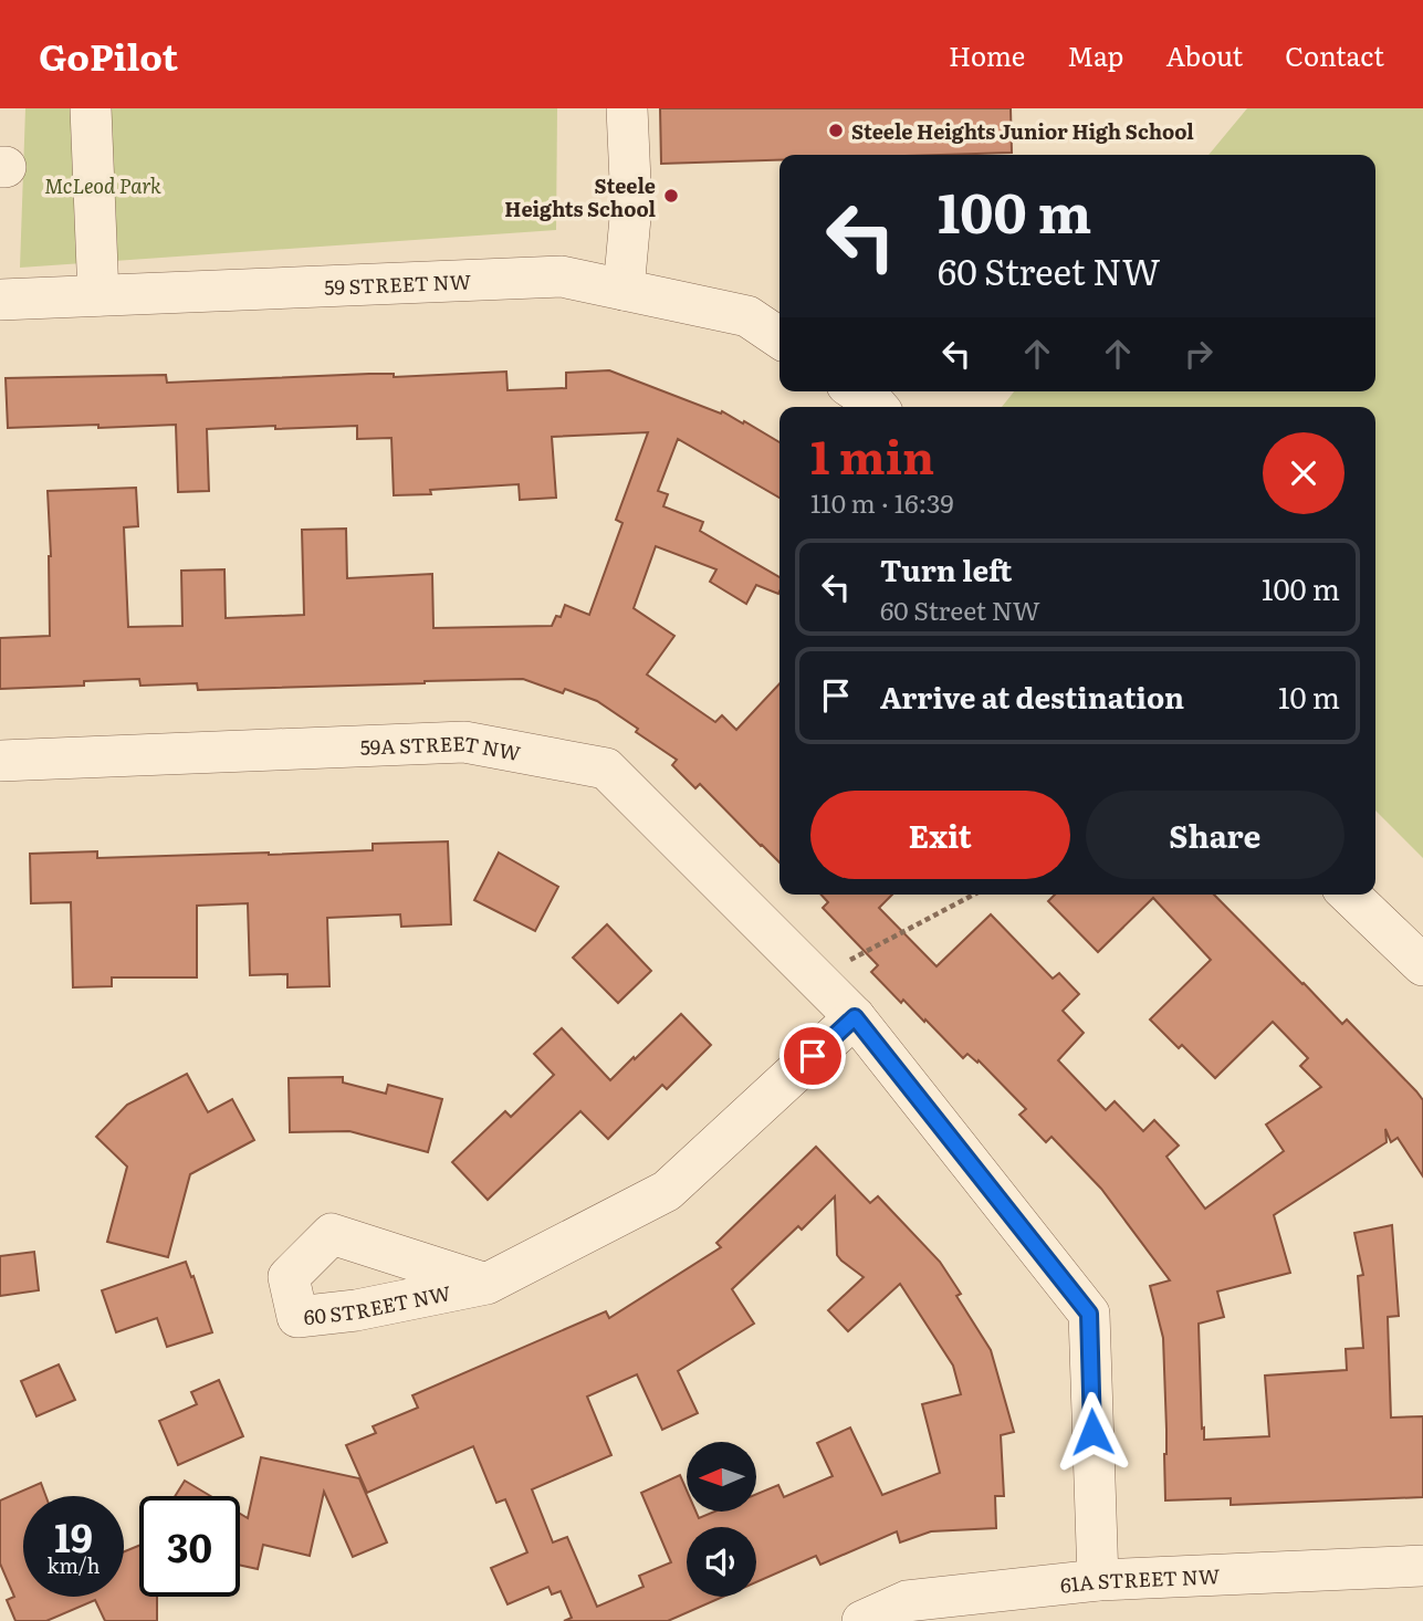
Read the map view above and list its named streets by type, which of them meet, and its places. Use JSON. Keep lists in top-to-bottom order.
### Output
{
  "streets": {
    "street": ["59 STREET NW", "59A STREET NW", "61A STREET NW"]
  },
  "crossings": [
    ["59A STREET NW", "61A STREET NW"]
  ],
  "parks": ["McLeod Park"],
  "places": ["Steele Heights Junior High School", "Steele Heights School"],
  "north": "left",
  "page": {
    "header": "GoPilot",
    "nav": [
      "Home",
      "Map",
      "About",
      "Contact"
    ],
    "turn": ["100 m", "60 Street NW"],
    "heading": ["1 min", "110 m · 16:39"],
    "list": [
      {
        "name": "Turn left",
        "note": "60 Street NW",
        "value": "100 m"
      },
      {
        "name": "Arrive at destination",
        "value": "10 m"
      }
    ],
    "buttons": ["Exit", "Share"],
    "speed": "19 km/h",
    "limit": "30"
  }
}
